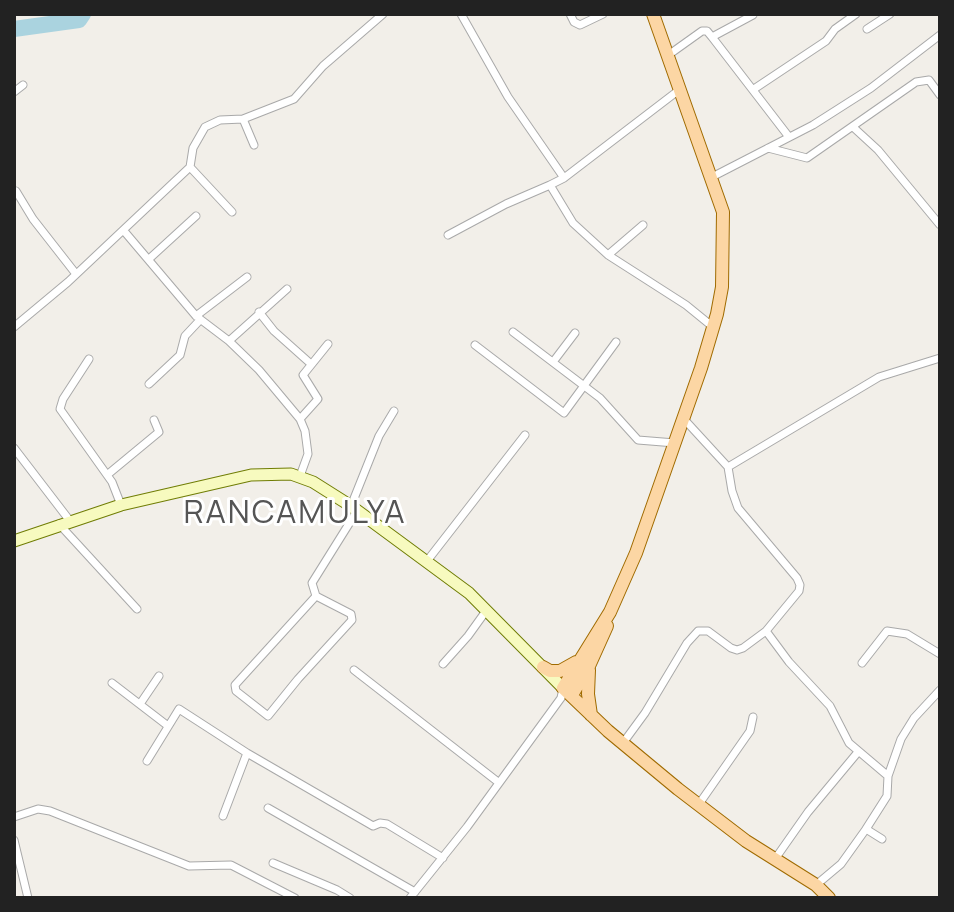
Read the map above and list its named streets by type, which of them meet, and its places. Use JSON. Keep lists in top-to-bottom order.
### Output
{
  "districts": ["RANCAMULYA"]
}
